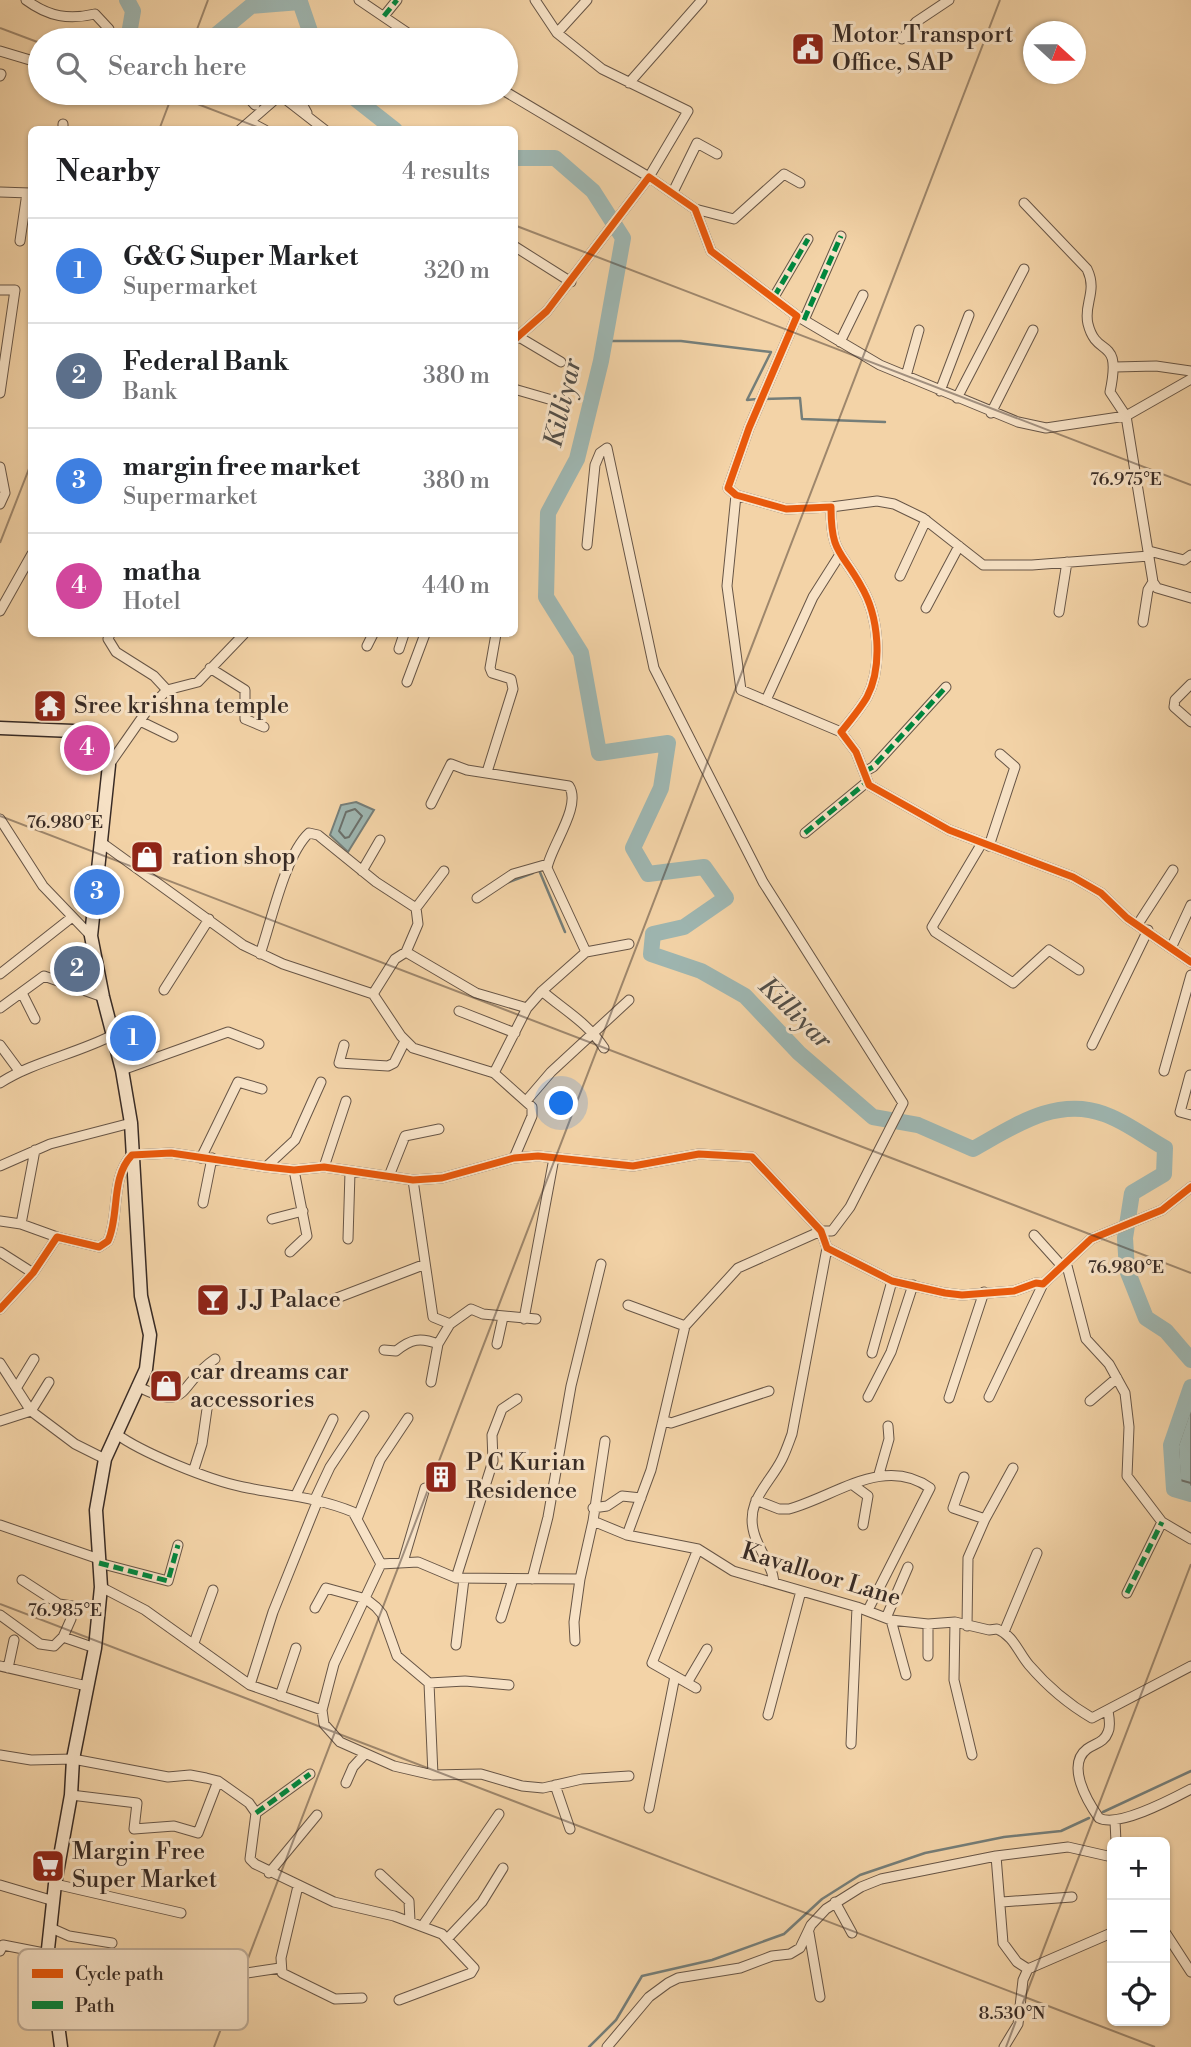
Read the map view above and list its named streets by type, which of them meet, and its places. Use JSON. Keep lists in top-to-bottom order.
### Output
{
  "streets": {
    "street": ["Kavalloor Lane"]
  },
  "water": ["Killiyar"],
  "places": {
    "public building": ["Motor Transport Office, SAP"],
    "temple": ["Sree krishna temple"],
    "shop": ["ration shop", "car dreams car accessories"],
    "bar": ["J.J Palace"],
    "building": ["P C Kurian Residence"],
    "supermarket": ["Margin Free Super Market"]
  },
  "legend": ["Cycle path", "Path"],
  "north": "right",
  "page": {
    "search": "Search here",
    "heading": ["Nearby", "4 results"],
    "list": [
      {
        "mark": "1",
        "name": "G&G Super Market",
        "note": "Supermarket",
        "value": "320 m"
      },
      {
        "mark": "2",
        "name": "Federal Bank",
        "note": "Bank",
        "value": "380 m"
      },
      {
        "mark": "3",
        "name": "margin free market",
        "note": "Supermarket",
        "value": "380 m"
      },
      {
        "mark": "4",
        "name": "matha",
        "note": "Hotel",
        "value": "440 m"
      }
    ],
    "pins": [
      "4",
      "3",
      "2",
      "1"
    ],
    "map_buttons": ["+", "−"]
  },
  "coordinates": [
    "76.975°E",
    "76.980°E",
    "76.985°E",
    "8.530°N"
  ]
}
